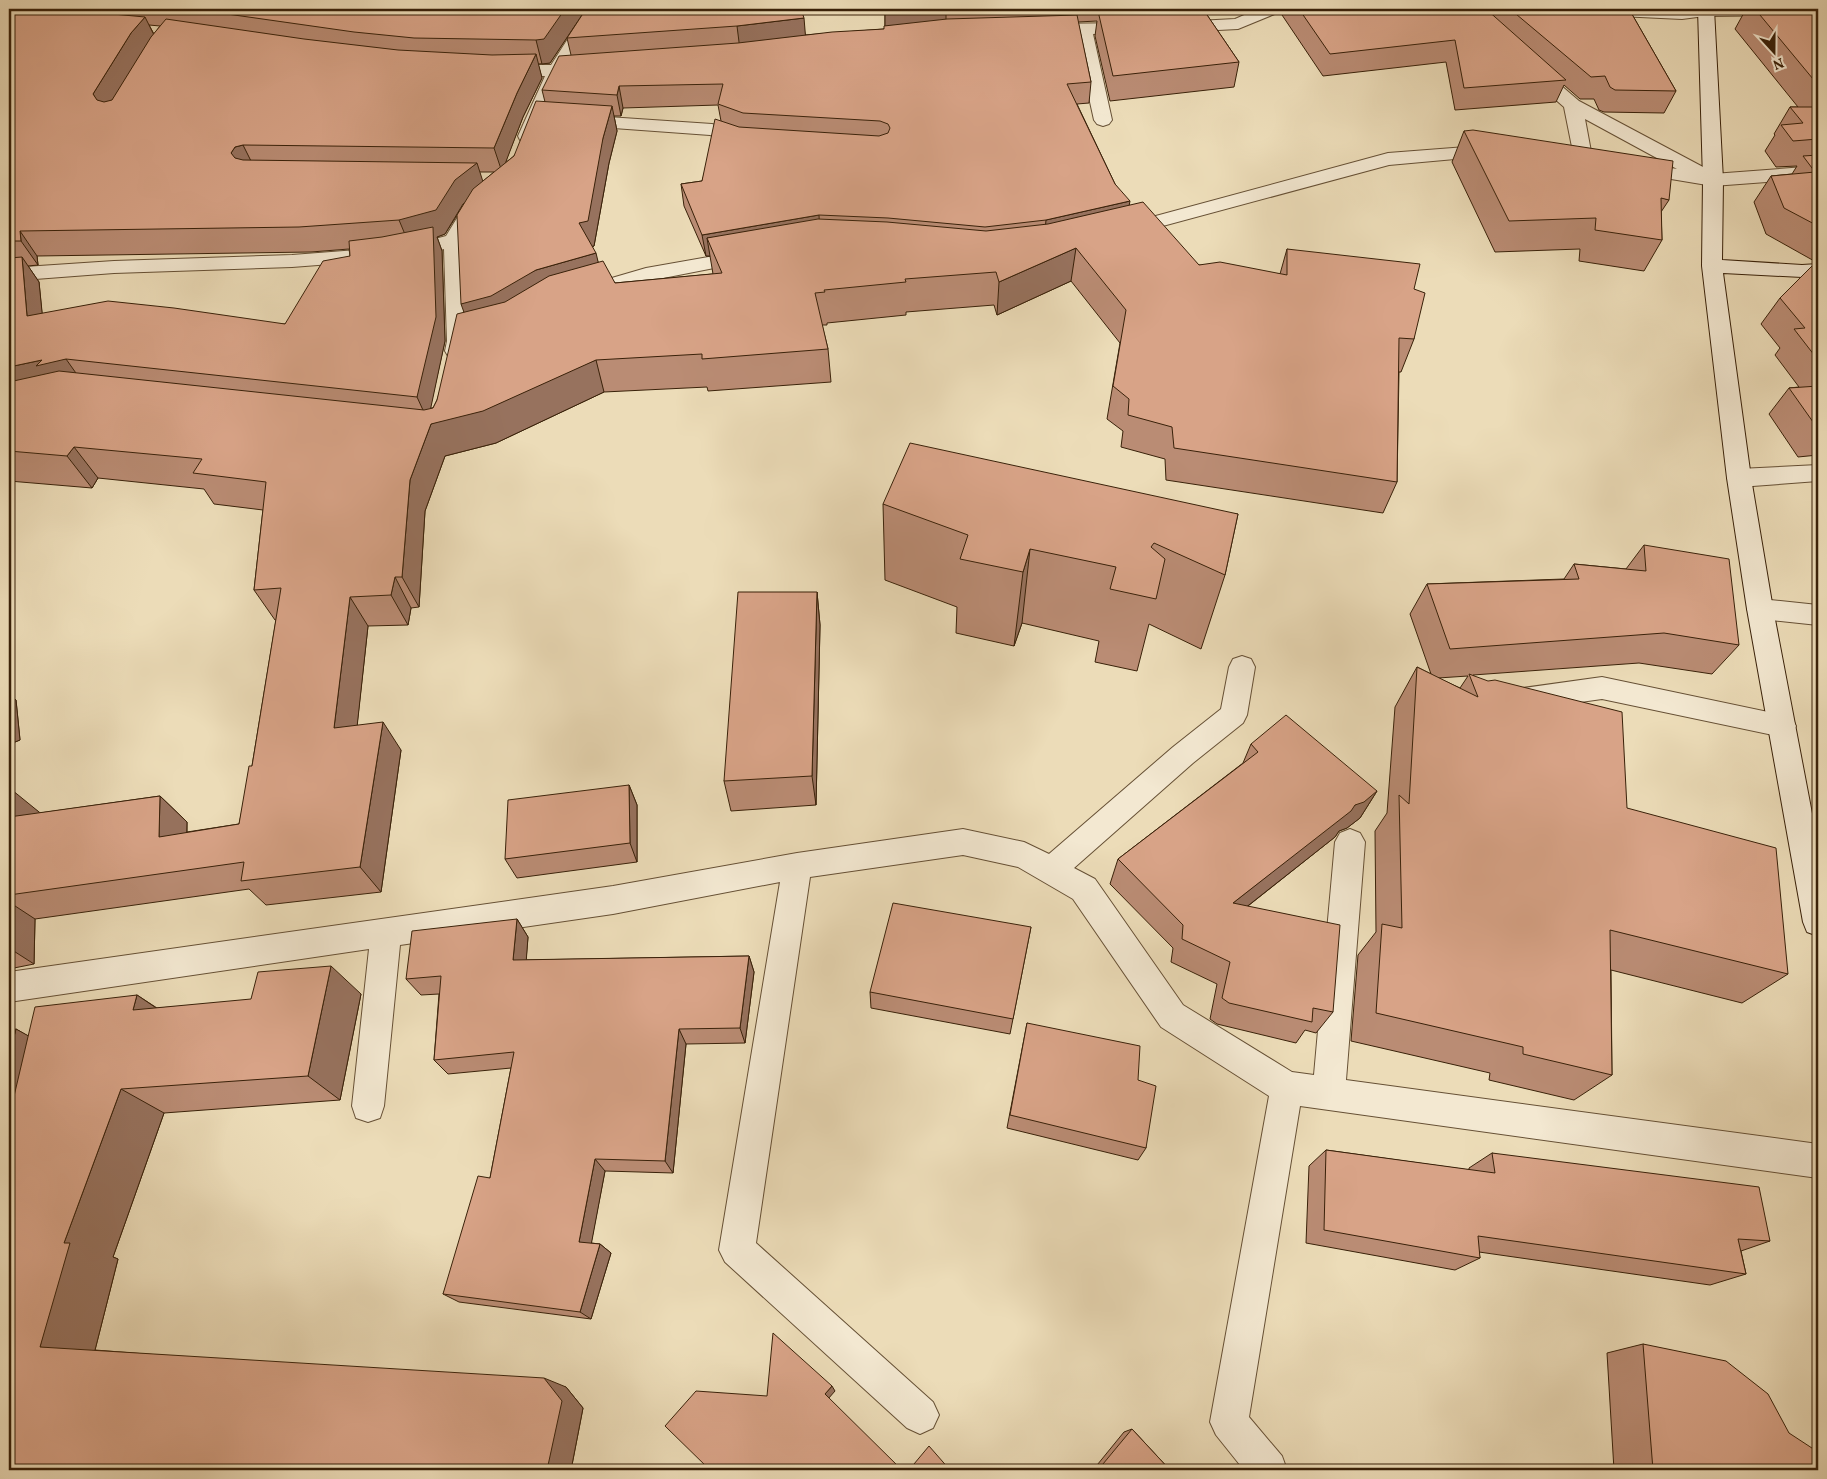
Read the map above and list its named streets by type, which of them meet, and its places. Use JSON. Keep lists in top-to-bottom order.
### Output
{
  "north": "bottom"
}
